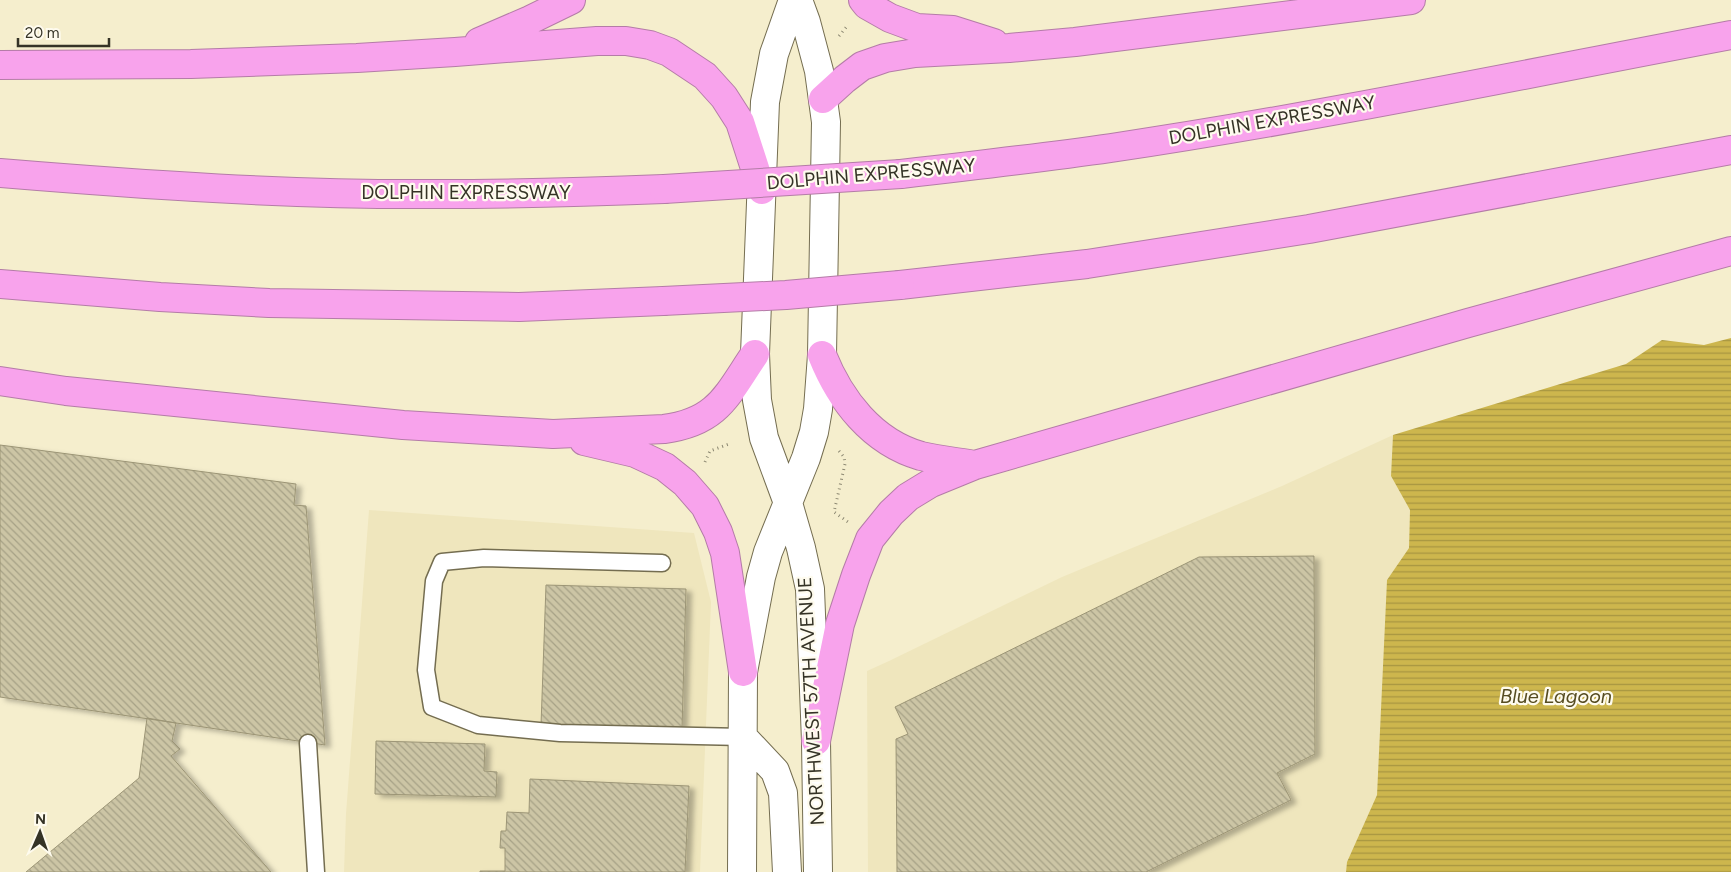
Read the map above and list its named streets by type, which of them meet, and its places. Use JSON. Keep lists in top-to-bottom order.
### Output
{
  "streets": {
    "highway": ["DOLPHIN EXPRESSWAY"],
    "main road": ["NORTHWEST 57TH AVENUE"]
  },
  "water": ["Blue Lagoon"],
  "scale_bar": "20 m",
  "north": "top"
}
